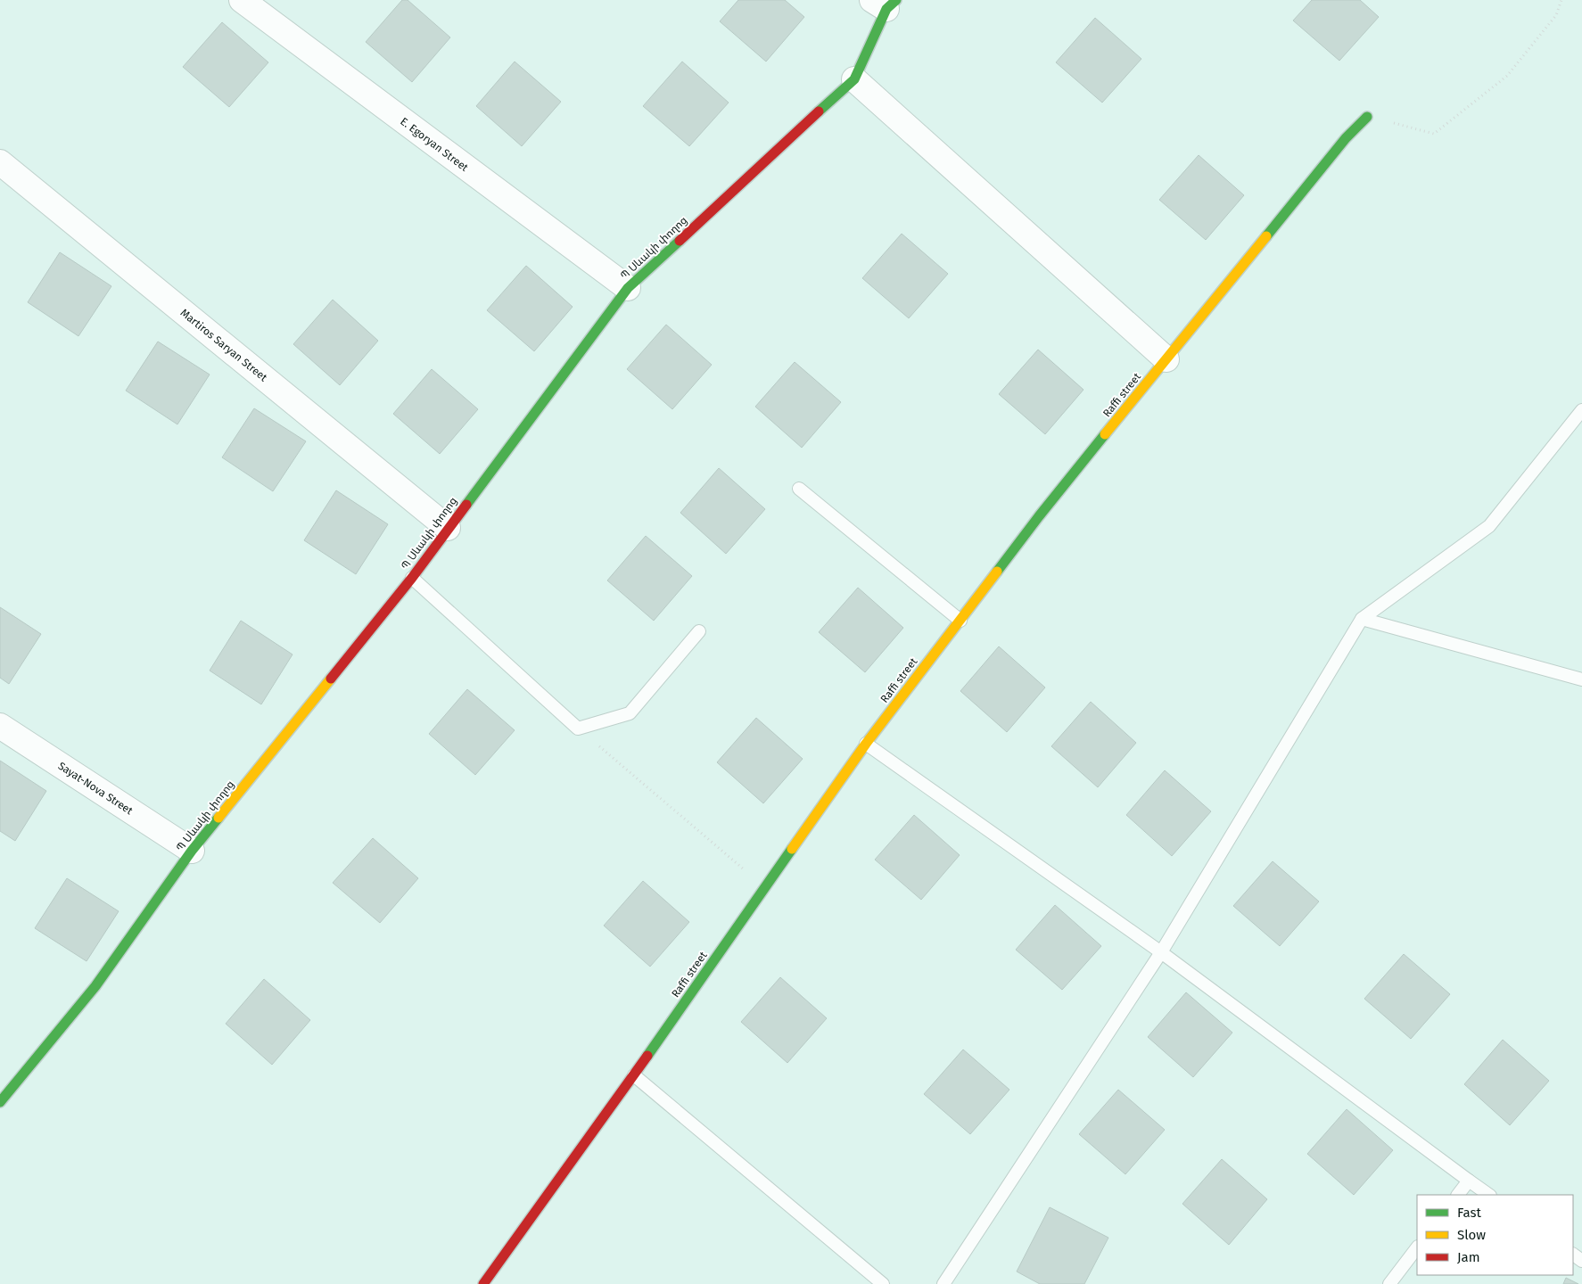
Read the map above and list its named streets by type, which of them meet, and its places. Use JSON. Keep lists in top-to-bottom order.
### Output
{
  "streets": {
    "street": [
      "E. Egoryan Street",
      "Պ Սևակի փողոց",
      "Martiros Saryan Street",
      "Raffi street",
      "Sayat-Nova Street"
    ]
  },
  "crossings": [
    ["E. Egoryan Street", "Պ Սևակի փողոց"],
    ["Պ Սևակի փողոց", "Martiros Saryan Street"],
    ["Պ Սևակի փողոց", "Sayat-Nova Street"]
  ],
  "legend": ["Fast", "Slow", "Jam"]
}
